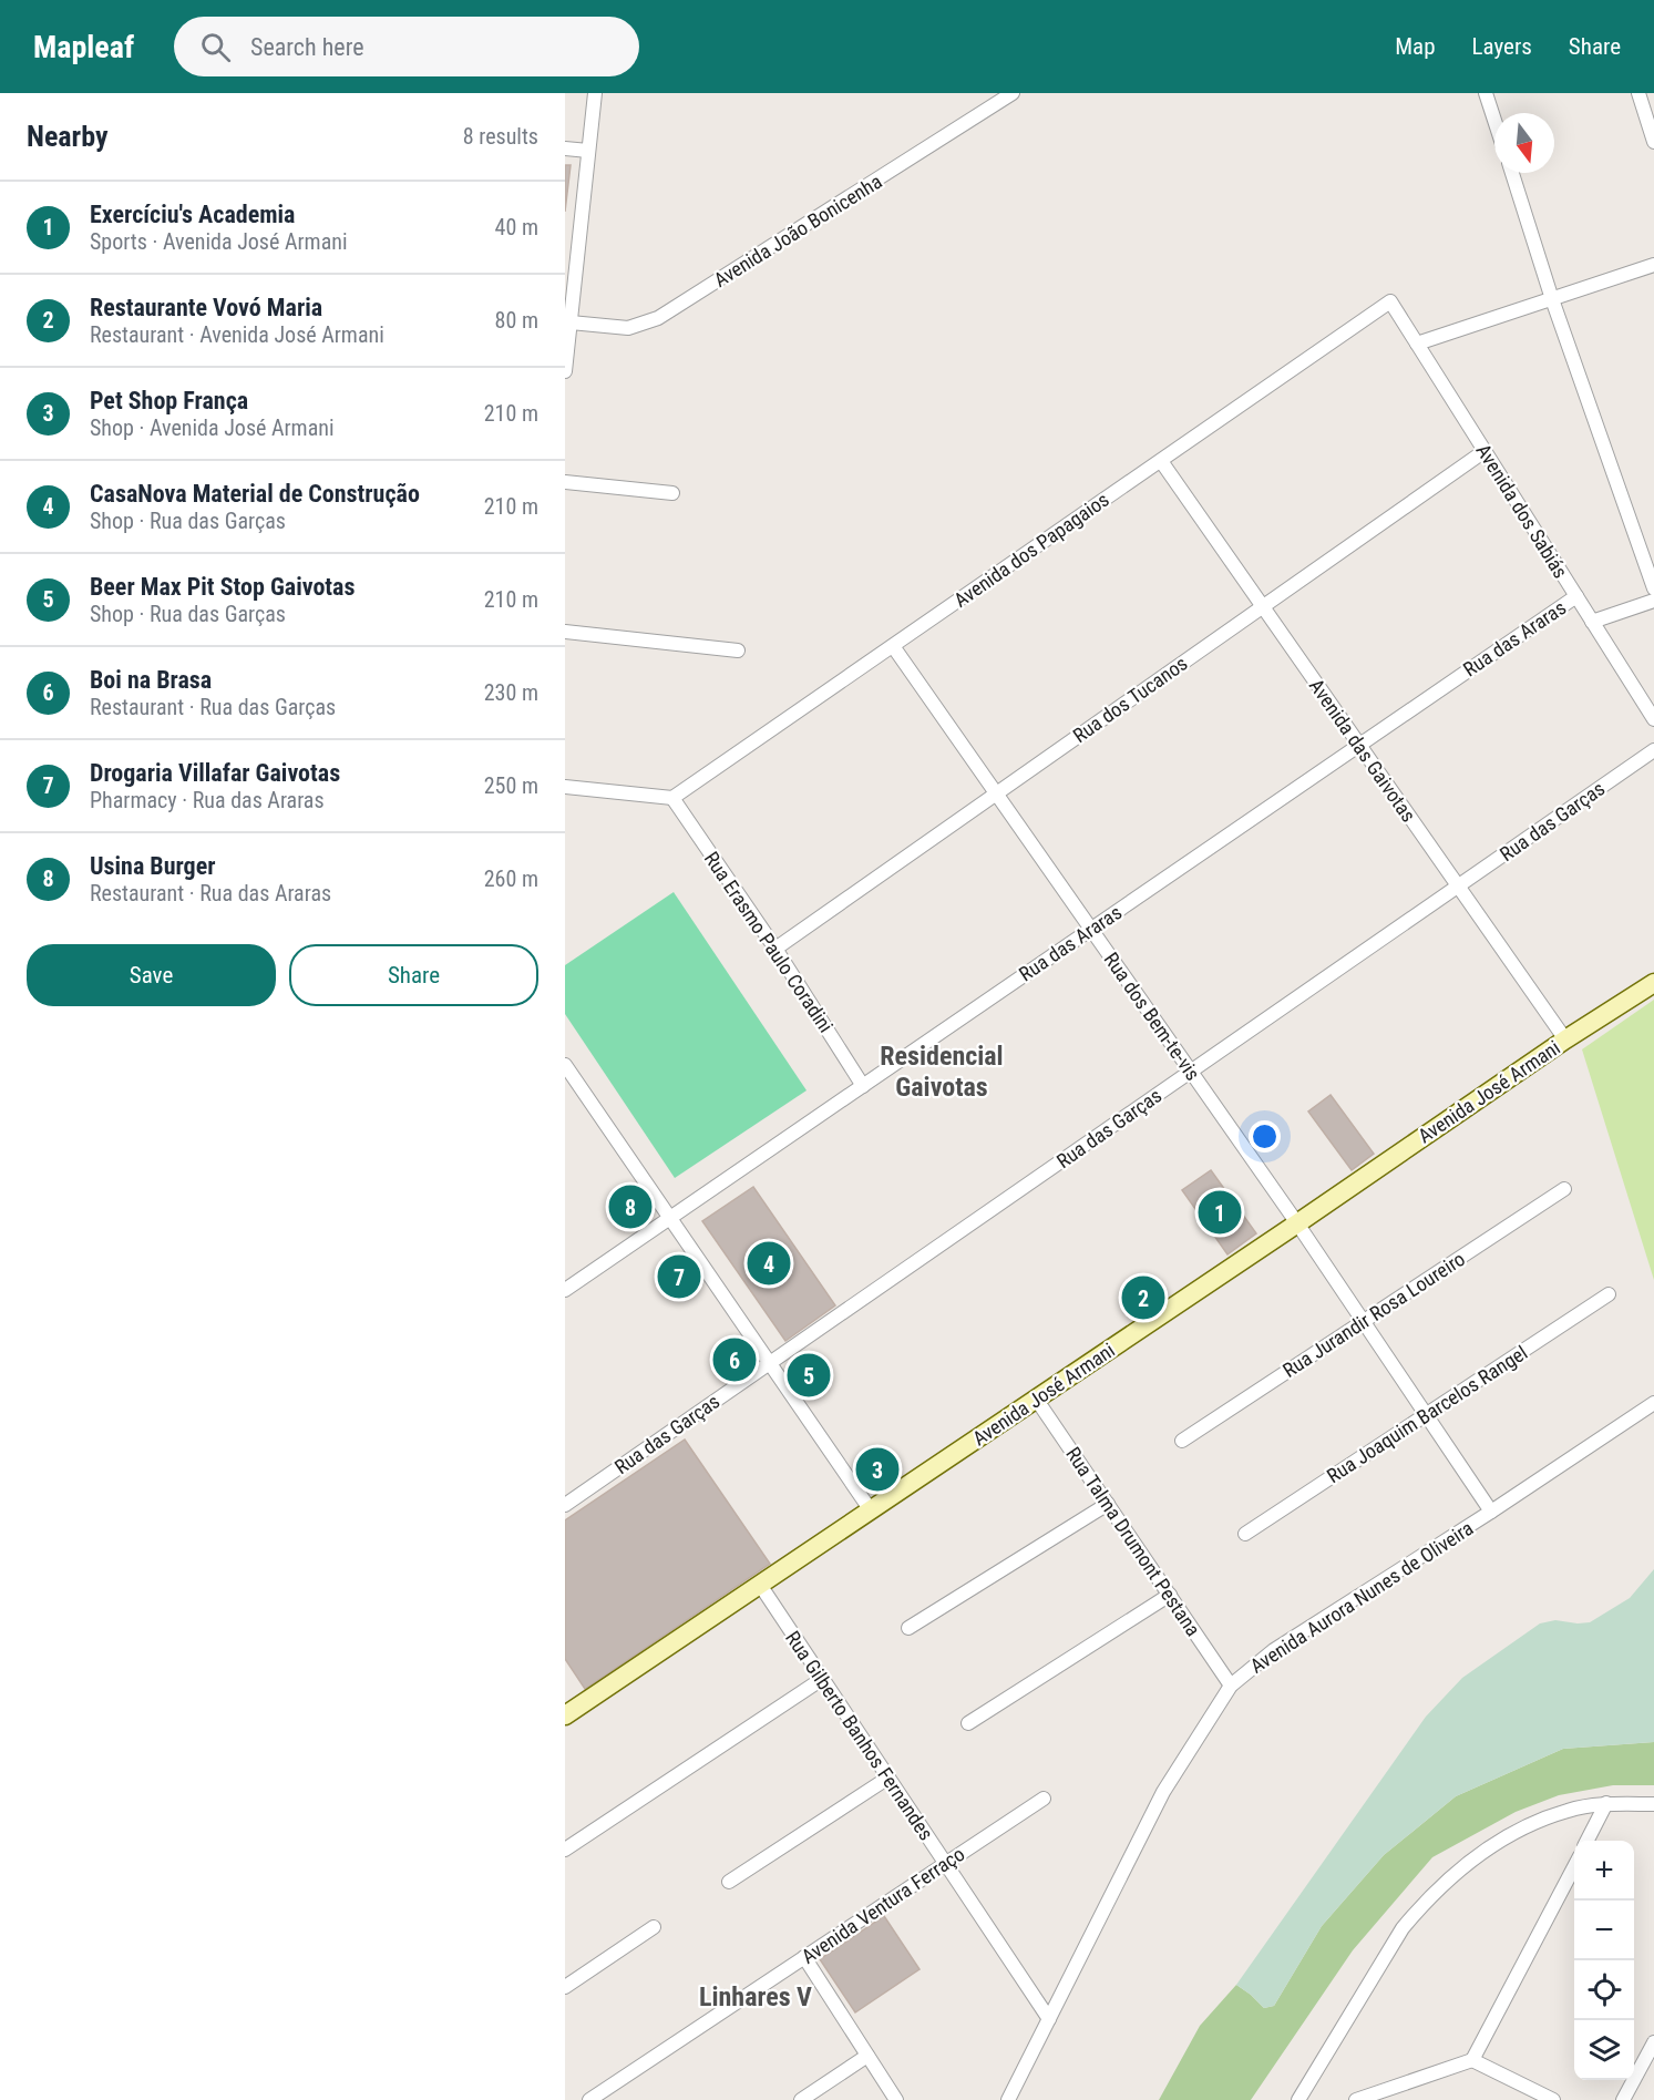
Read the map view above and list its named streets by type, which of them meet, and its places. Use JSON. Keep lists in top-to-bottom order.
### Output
{
  "streets": {
    "main road": ["Avenida José Armani"],
    "street": [
      "Avenida João Bonicenha",
      "Avenida dos Sabiás",
      "Avenida dos Papagaios",
      "Rua das Araras",
      "Rua dos Tucanos",
      "Avenida das Gaivotas",
      "Rua das Garças",
      "Rua Erasmo Paulo Coradini",
      "Rua dos Bem-te-vis",
      "Rua Jurandir Rosa Loureiro",
      "Rua Joaquim Barcelos Rangel",
      "Rua Talma Drumont Pestana",
      "Avenida Aurora Nunes de Oliveira",
      "Rua Gilberto Banhos Fernandes",
      "Avenida Ventura Ferraço"
    ]
  },
  "crossings": [
    ["Avenida dos Sabiás", "Avenida dos Papagaios"],
    ["Avenida dos Sabiás", "Rua das Araras"],
    ["Avenida dos Sabiás", "Rua dos Tucanos"],
    ["Avenida dos Papagaios", "Avenida das Gaivotas"],
    ["Avenida dos Papagaios", "Rua Erasmo Paulo Coradini"],
    ["Avenida dos Papagaios", "Rua dos Bem-te-vis"],
    ["Rua das Araras", "Avenida das Gaivotas"],
    ["Rua das Araras", "Rua Erasmo Paulo Coradini"],
    ["Rua das Araras", "Rua dos Bem-te-vis"],
    ["Rua dos Tucanos", "Avenida das Gaivotas"],
    ["Rua dos Tucanos", "Rua Erasmo Paulo Coradini"],
    ["Rua dos Tucanos", "Rua dos Bem-te-vis"],
    ["Avenida das Gaivotas", "Rua das Garças"],
    ["Avenida das Gaivotas", "Avenida José Armani"],
    ["Rua das Garças", "Rua dos Bem-te-vis"],
    ["Rua dos Bem-te-vis", "Avenida José Armani"],
    ["Rua dos Bem-te-vis", "Rua Jurandir Rosa Loureiro"],
    ["Rua dos Bem-te-vis", "Rua Joaquim Barcelos Rangel"],
    ["Rua dos Bem-te-vis", "Avenida Aurora Nunes de Oliveira"],
    ["Avenida José Armani", "Rua Talma Drumont Pestana"],
    ["Avenida José Armani", "Rua Gilberto Banhos Fernandes"],
    ["Rua Talma Drumont Pestana", "Avenida Aurora Nunes de Oliveira"],
    ["Avenida Aurora Nunes de Oliveira", "Rua Gilberto Banhos Fernandes"],
    ["Rua Gilberto Banhos Fernandes", "Avenida Ventura Ferraço"]
  ],
  "districts": ["Residencial Gaivotas", "Linhares V"],
  "north": "bottom",
  "page": {
    "header": "Mapleaf",
    "search": "Search here",
    "nav": ["Map", "Layers", "Share"],
    "heading": ["Nearby", "8 results"],
    "list": [
      {
        "mark": "1",
        "name": "Exercíciu's Academia",
        "note": "Sports · Avenida José Armani",
        "value": "40 m"
      },
      {
        "mark": "2",
        "name": "Restaurante Vovó Maria",
        "note": "Restaurant · Avenida José Armani",
        "value": "80 m"
      },
      {
        "mark": "3",
        "name": "Pet Shop França",
        "note": "Shop · Avenida José Armani",
        "value": "210 m"
      },
      {
        "mark": "4",
        "name": "CasaNova Material de Construção",
        "note": "Shop · Rua das Garças",
        "value": "210 m"
      },
      {
        "mark": "5",
        "name": "Beer Max Pit Stop Gaivotas",
        "note": "Shop · Rua das Garças",
        "value": "210 m"
      },
      {
        "mark": "6",
        "name": "Boi na Brasa",
        "note": "Restaurant · Rua das Garças",
        "value": "230 m"
      },
      {
        "mark": "7",
        "name": "Drogaria Villafar Gaivotas",
        "note": "Pharmacy · Rua das Araras",
        "value": "250 m"
      },
      {
        "mark": "8",
        "name": "Usina Burger",
        "note": "Restaurant · Rua das Araras",
        "value": "260 m"
      }
    ],
    "buttons": ["Save", "Share"],
    "pins": [
      "8",
      "1",
      "4",
      "7",
      "2",
      "6",
      "5",
      "3"
    ],
    "map_buttons": ["+", "−"]
  }
}
